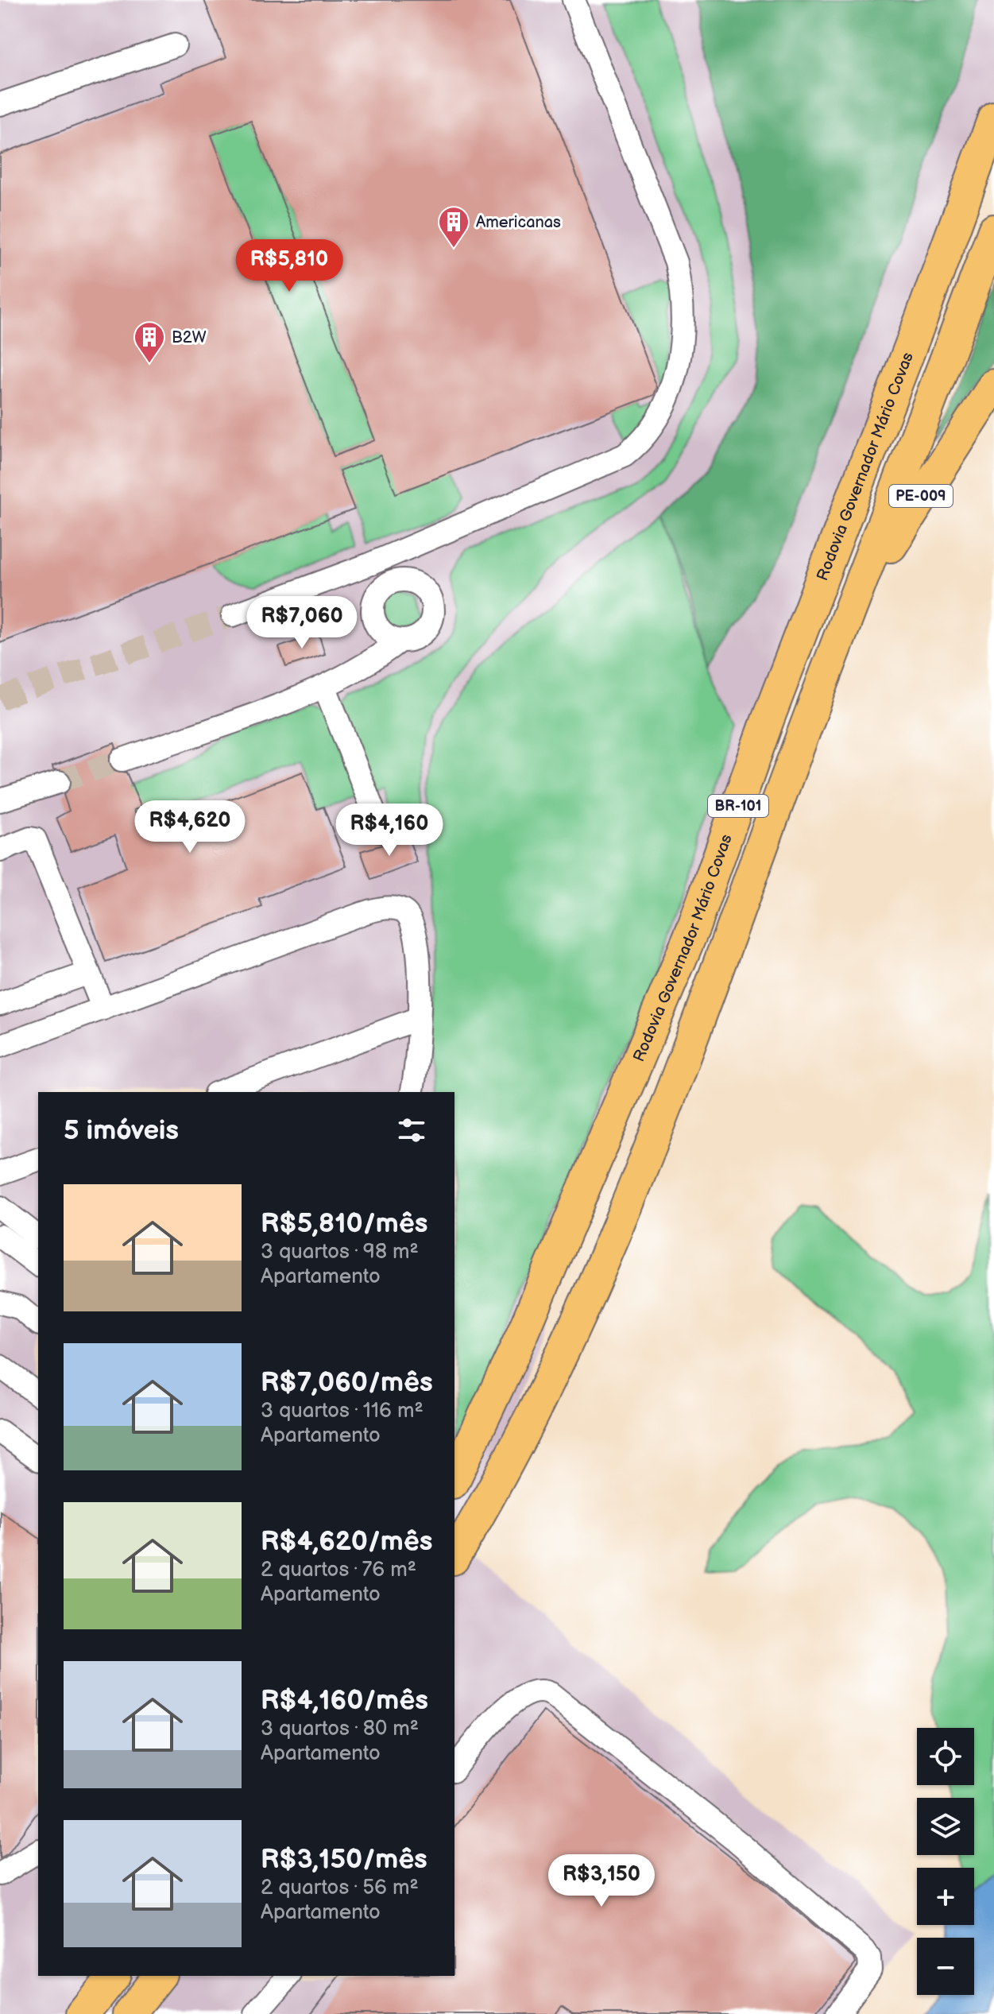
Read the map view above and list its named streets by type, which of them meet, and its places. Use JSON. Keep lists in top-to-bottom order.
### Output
{
  "streets": {
    "highway": ["Rodovia Governador Mário Covas", "PE-009", "BR-101"]
  },
  "crossings": [
    ["PE-009", "BR-101"]
  ],
  "places": {
    "building": ["Americanas", "B2W"]
  },
  "page": {
    "price": [
      "R$5,810",
      "R$7,060",
      "R$4,620",
      "R$4,160",
      "R$3,150"
    ],
    "heading": "5 imóveis",
    "list": [
      {
        "name": "R$5,810/mês",
        "note": "3 quartos · 98 m² · Apartamento"
      },
      {
        "name": "R$7,060/mês",
        "note": "3 quartos · 116 m² · Apartamento"
      },
      {
        "name": "R$4,620/mês",
        "note": "2 quartos · 76 m² · Apartamento"
      },
      {
        "name": "R$4,160/mês",
        "note": "3 quartos · 80 m² · Apartamento"
      },
      {
        "name": "R$3,150/mês",
        "note": "2 quartos · 56 m² · Apartamento"
      }
    ],
    "map_buttons": ["+", "−"]
  }
}
